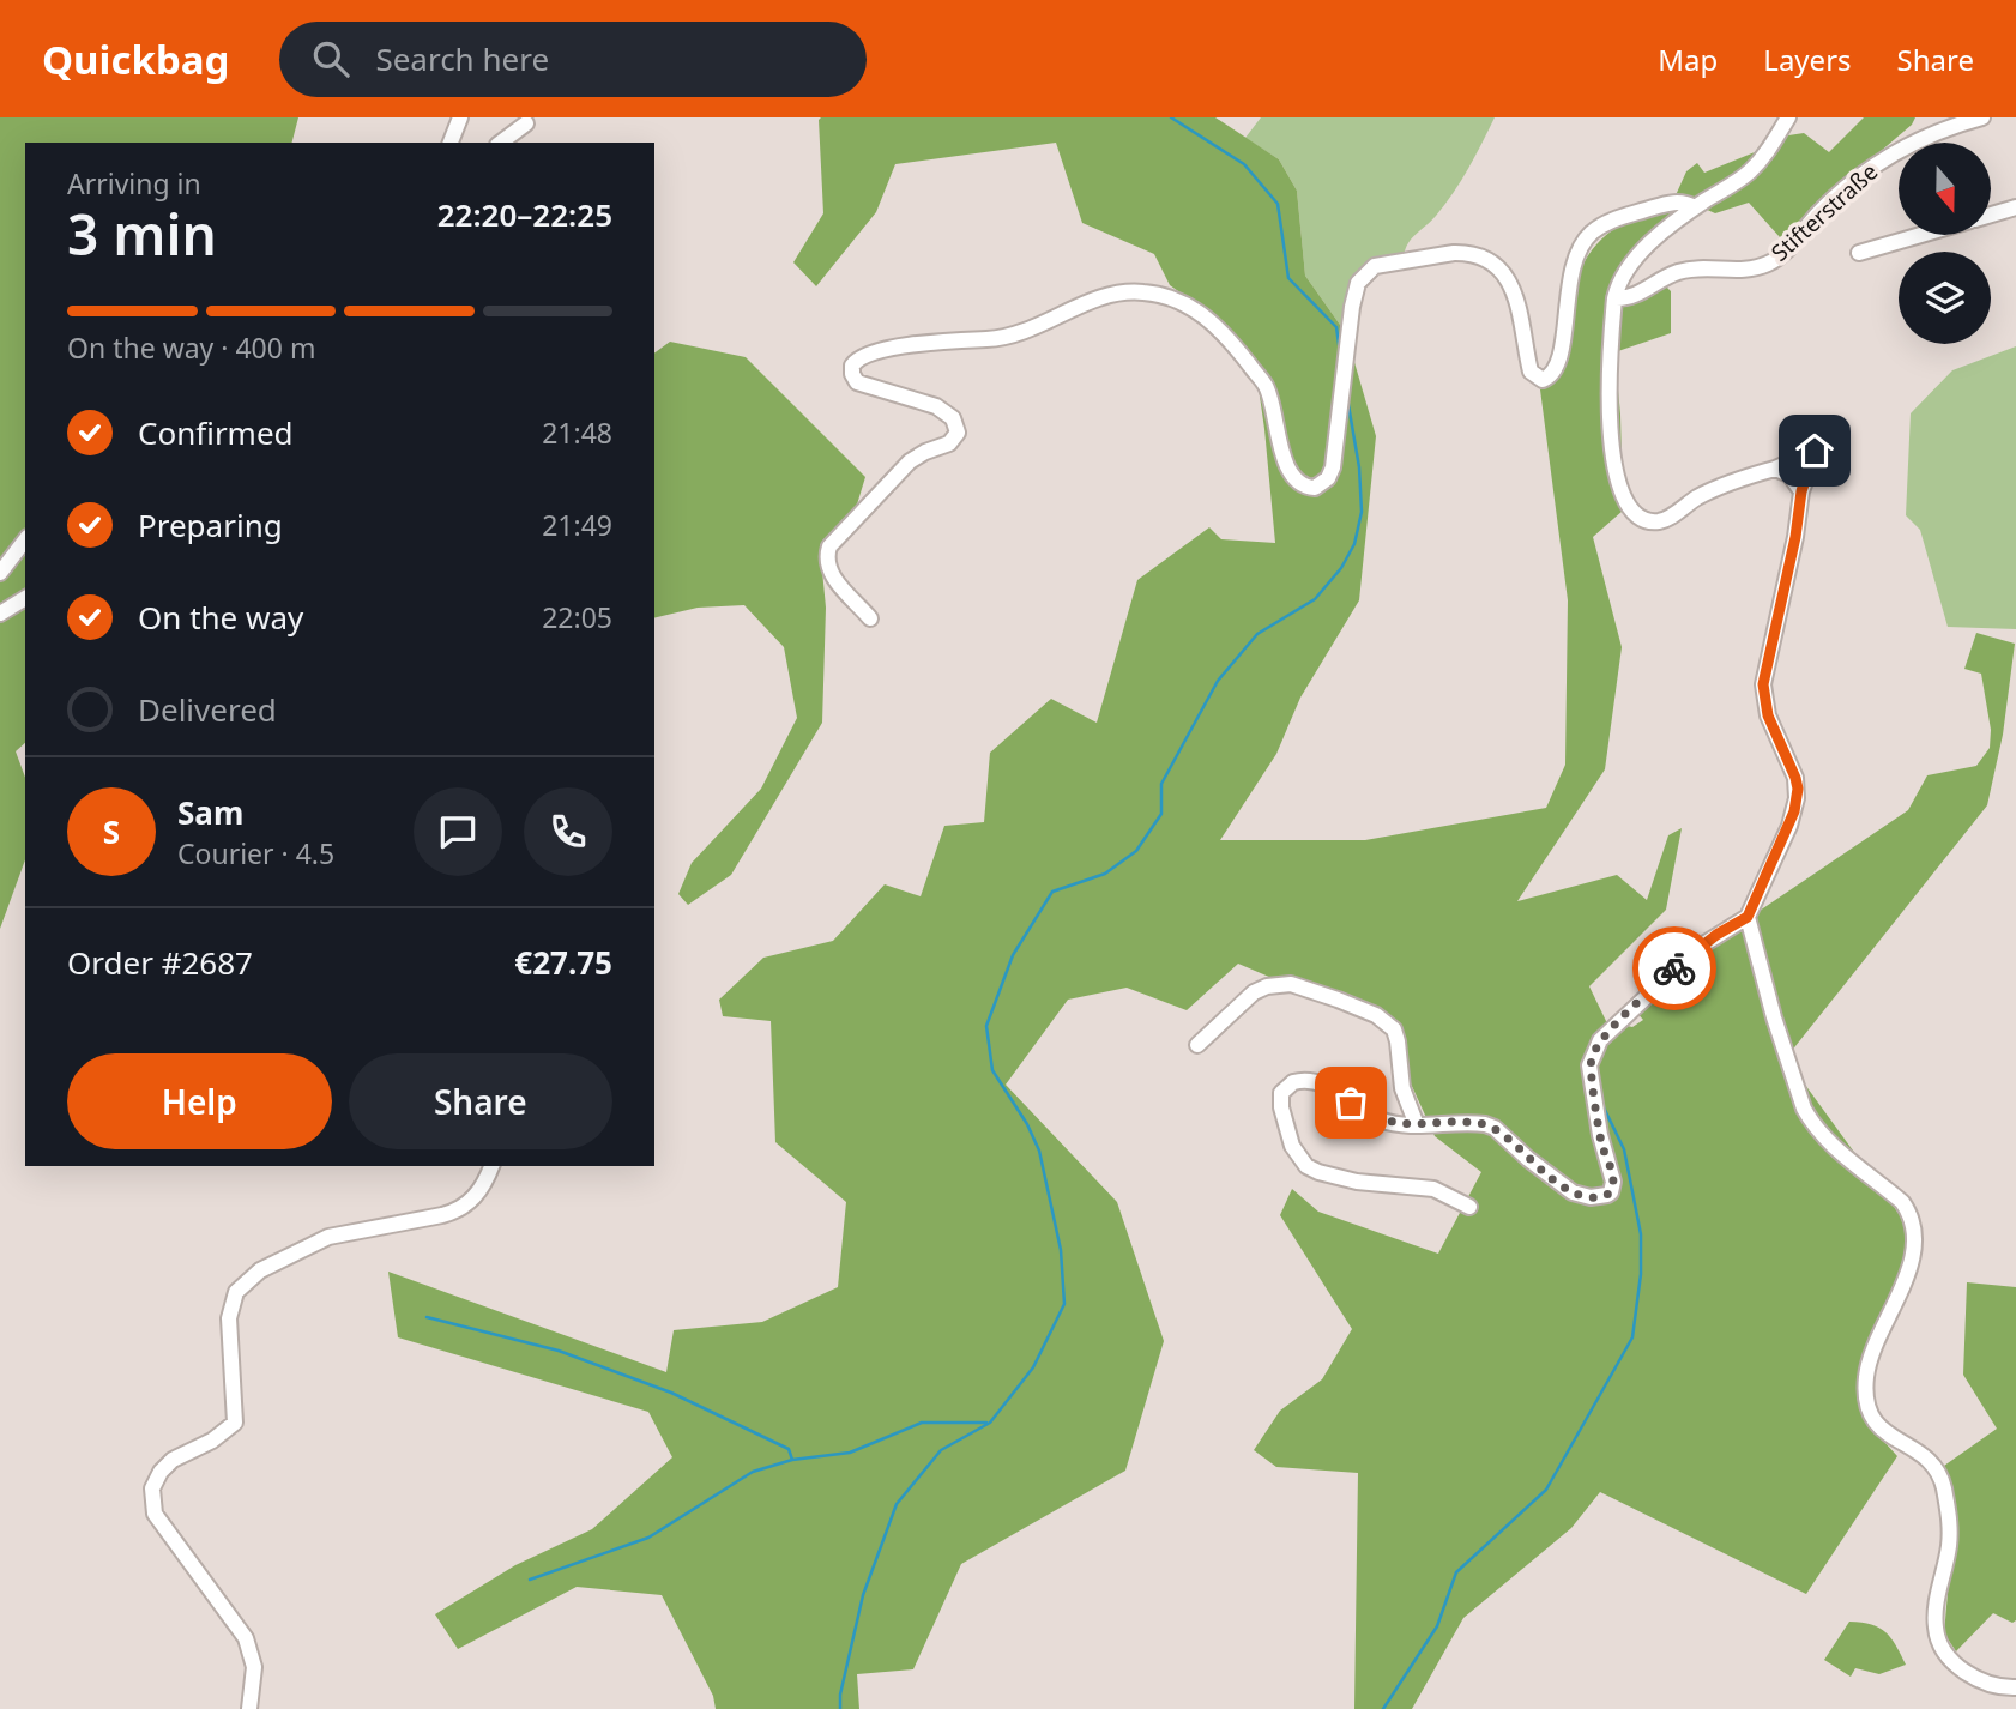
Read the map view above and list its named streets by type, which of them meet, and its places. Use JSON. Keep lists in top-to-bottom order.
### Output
{
  "streets": {
    "street": ["Stifterstraße"]
  },
  "north": "bottom",
  "page": {
    "header": "Quickbag",
    "search": "Search here",
    "nav": ["Map", "Layers", "Share"],
    "heading": ["3 min", "Arriving in", "22:20–22:25"],
    "panel": [
      "Sam",
      "Courier · 4.5",
      "Order #2687",
      "€27.75"
    ],
    "bar": "On the way · 400 m",
    "list": [
      ["Confirmed", "21:48"],
      ["Preparing", "21:49"],
      ["On the way", "22:05"],
      "Delivered"
    ],
    "round": "S",
    "buttons": ["Help", "Share"]
  }
}
